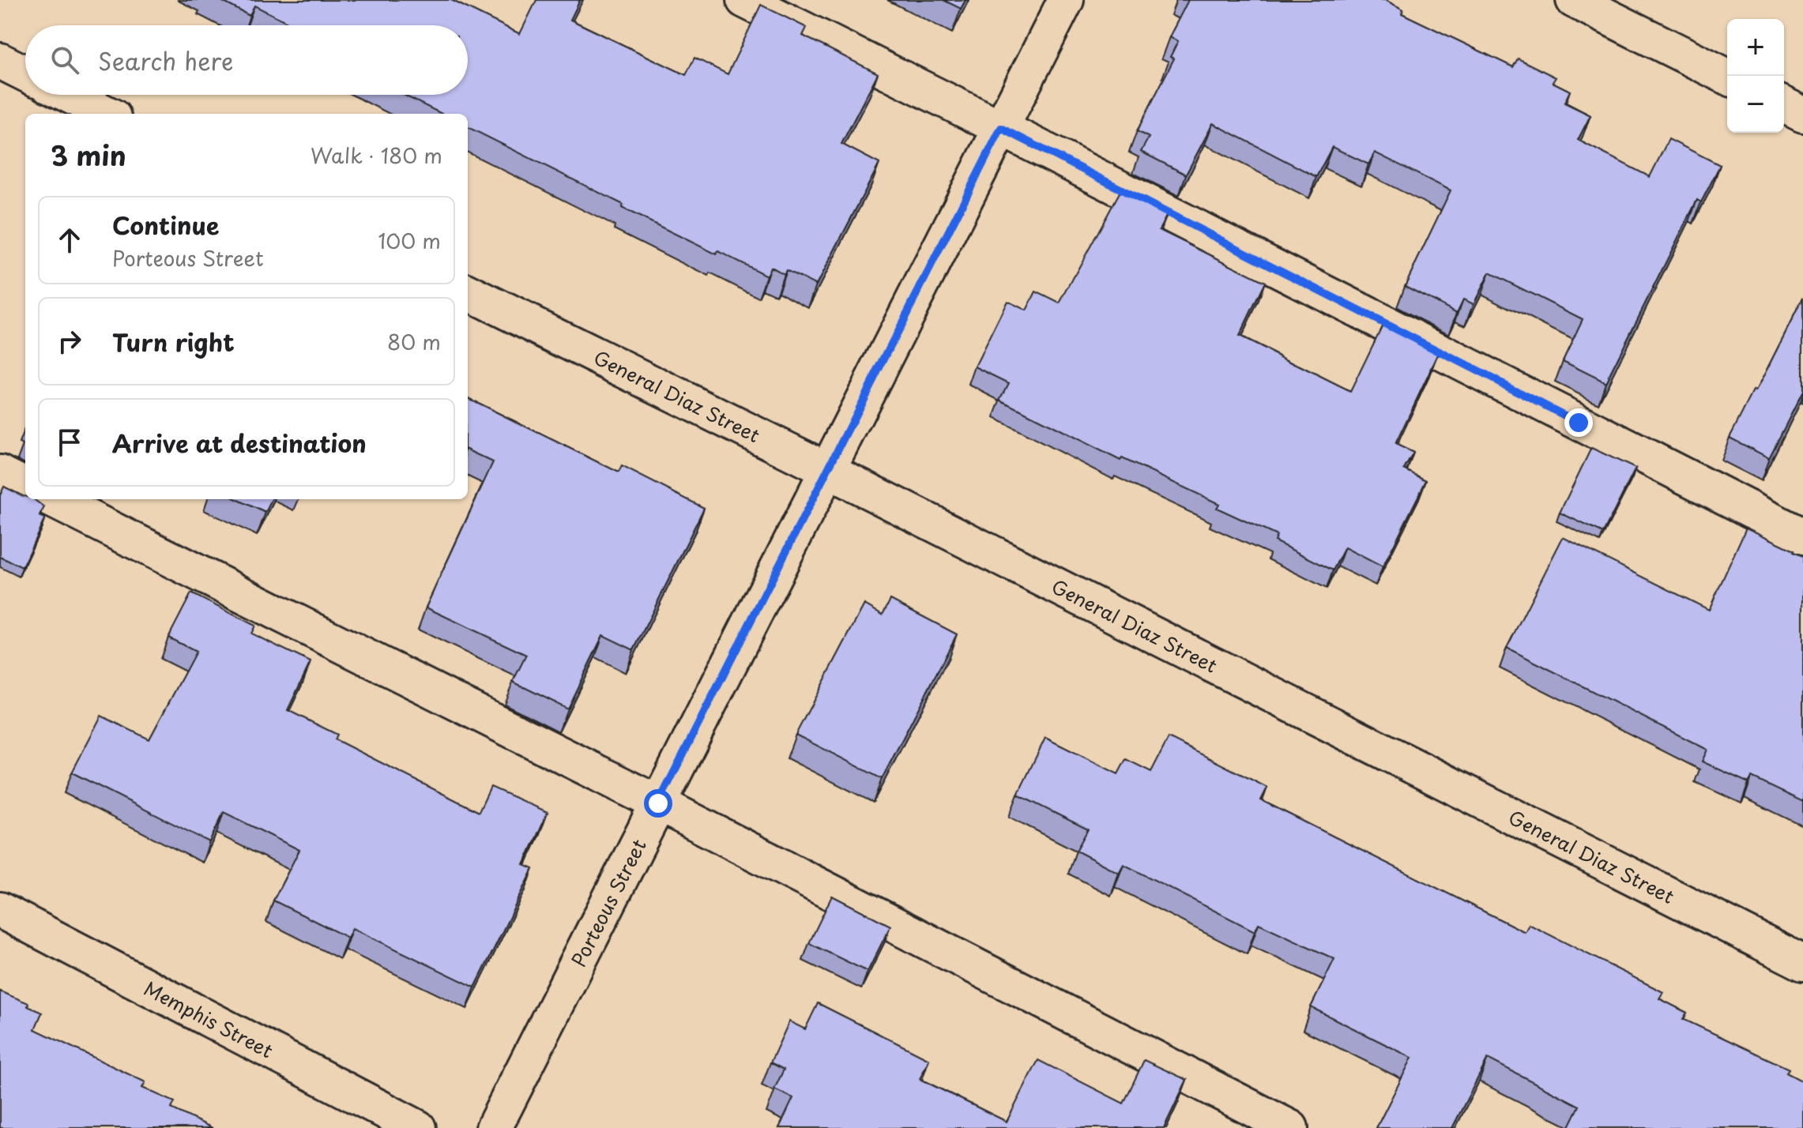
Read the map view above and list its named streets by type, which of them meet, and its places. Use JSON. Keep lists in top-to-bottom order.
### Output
{
  "streets": {
    "street": ["General Diaz Street", "Porteous Street", "Memphis Street"]
  },
  "crossings": [
    ["General Diaz Street", "Porteous Street"]
  ],
  "page": {
    "map_buttons": ["+", "−"],
    "search": "Search here",
    "heading": ["3 min", "Walk · 180 m"],
    "list": [
      ["Continue", "Porteous Street", "100 m"],
      ["Turn right", "80 m"],
      "Arrive at destination"
    ]
  }
}
